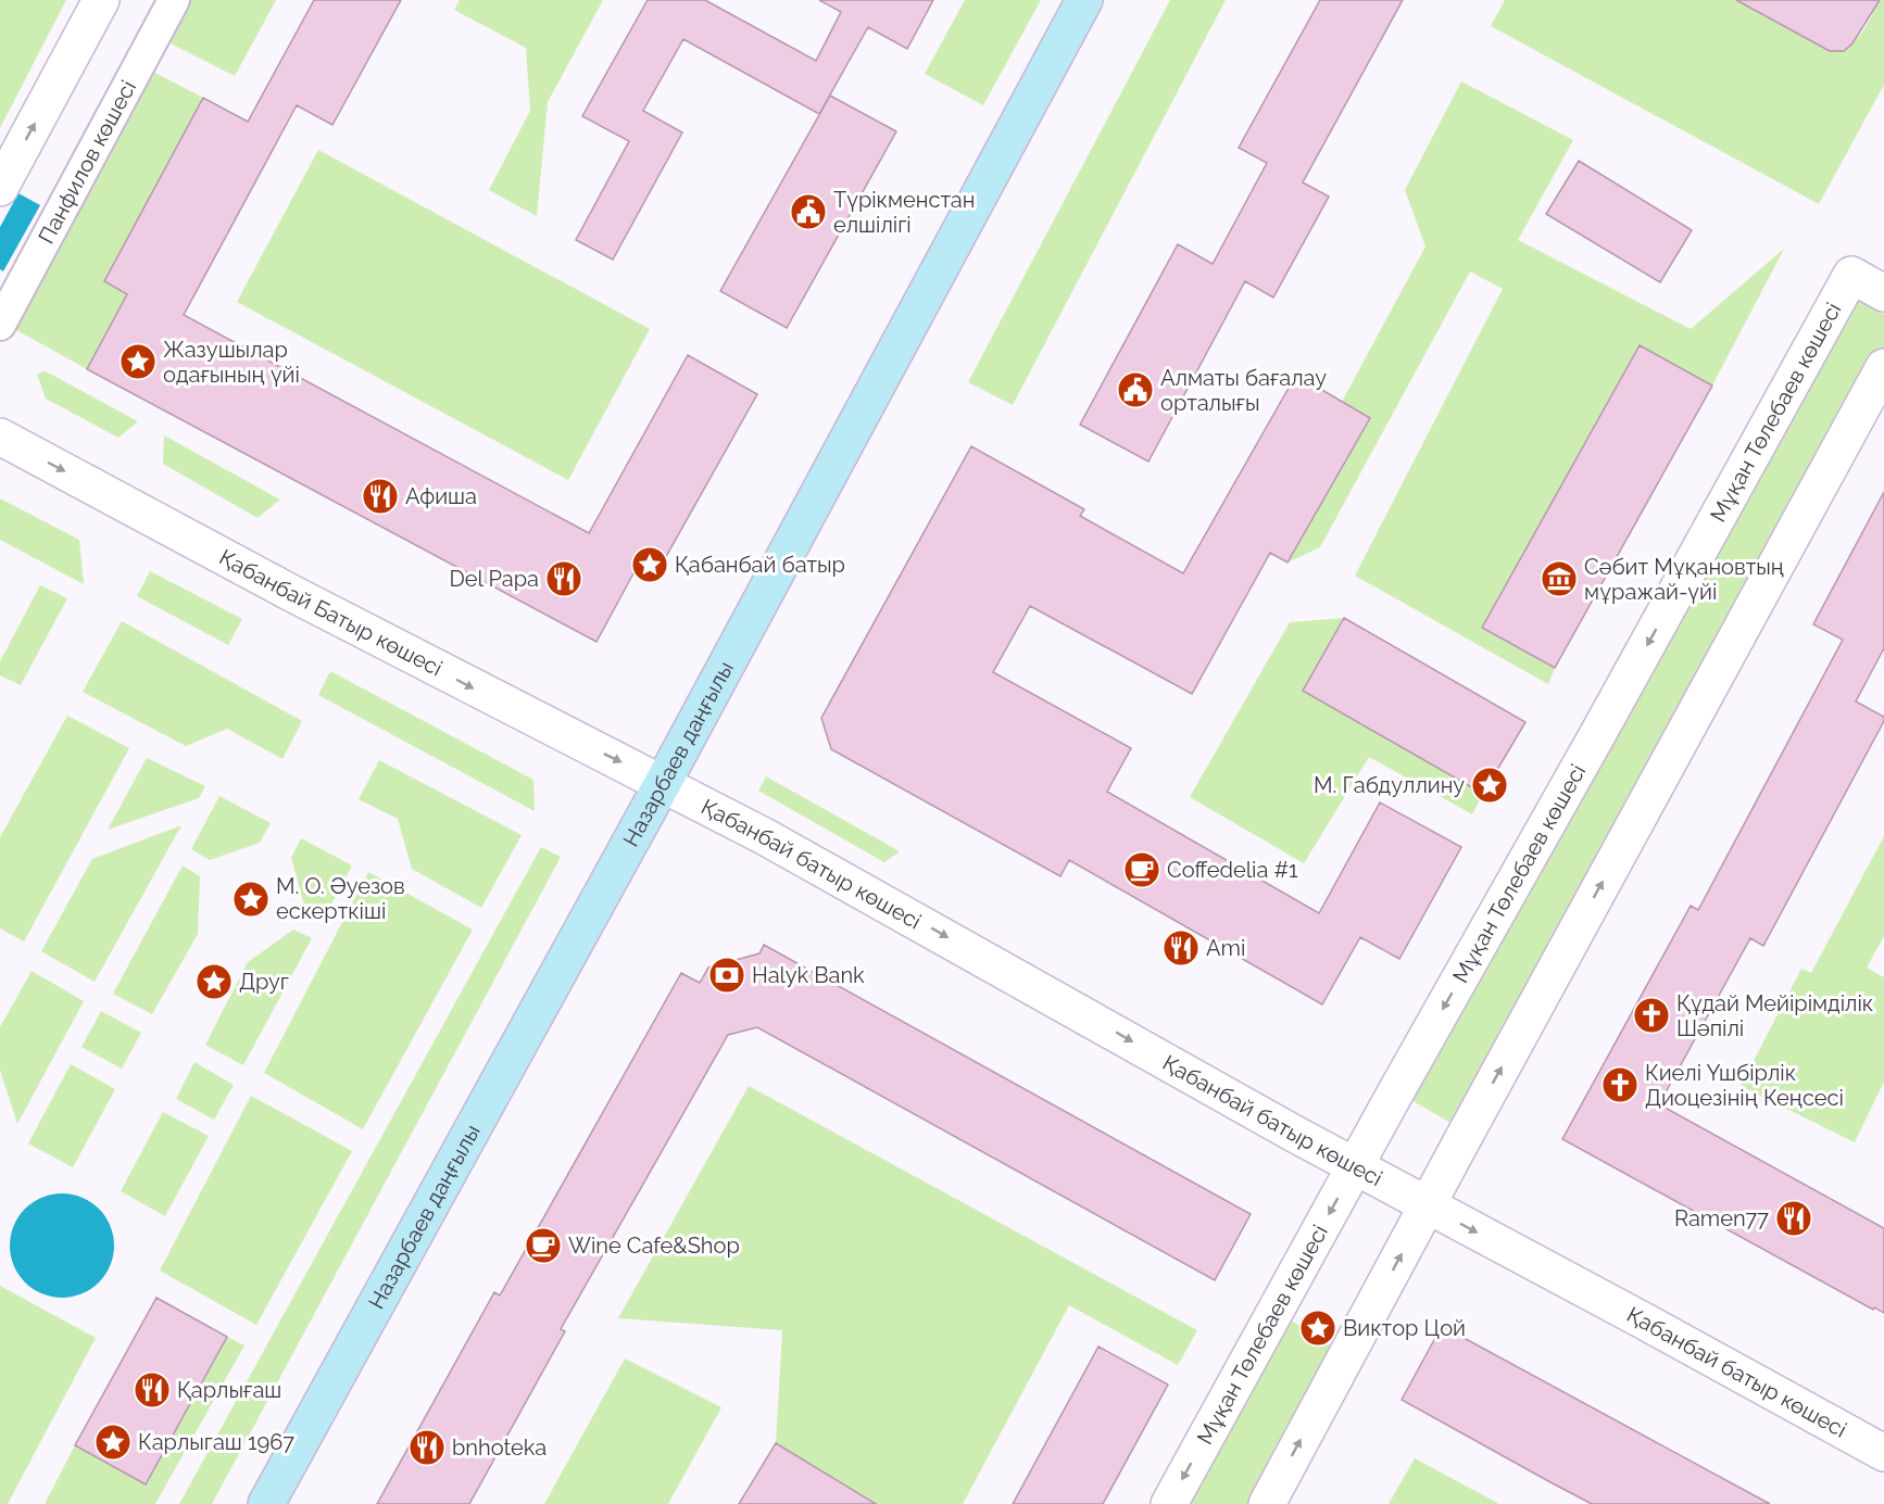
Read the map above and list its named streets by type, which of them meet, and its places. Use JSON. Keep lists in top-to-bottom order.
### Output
{
  "streets": {
    "main road": ["Назарбаев даңғылы"],
    "street": [
      "Панфилов көшесі",
      "Мұқан Төлебаев көшесі",
      "Қабанбай Батыр көшесі",
      "Қабанбай батыр көшесі"
    ]
  },
  "crossings": [
    ["Мұқан Төлебаев көшесі", "Қабанбай батыр көшесі"],
    ["Қабанбай Батыр көшесі", "Назарбаев даңғылы"],
    ["Қабанбай Батыр көшесі", "Қабанбай батыр көшесі"],
    ["Назарбаев даңғылы", "Қабанбай батыр көшесі"]
  ],
  "one_way": ["Қабанбай Батыр көшесі", "Қабанбай батыр көшесі"],
  "places": {
    "public building": ["Түрікменстан елшілігі", "Алматы бағалау орталығы"],
    "place": [
      "Жазушылар одағының үйі",
      "Қабанбай батыр",
      "М. Габдуллину",
      "М. О. Әуезов ескерткіші",
      "Друг",
      "Виктор Цой",
      "Карлыгаш 1967"
    ],
    "restaurant": [
      "Афиша",
      "Del Papa",
      "Ami",
      "Ramen77",
      "Қарлығаш",
      "bnhoteka"
    ],
    "museum": ["Сәбит Мұқановтың мұражай-үйі"],
    "cafe": ["Coffedelia #1", "Wine Cafe&Shop"],
    "bank": ["Halyk Bank"],
    "church": ["Құдай Мейірімділік Шәпілі", "Киелі Үшбірлік Диоцезінің Кеңсесі"]
  }
}
